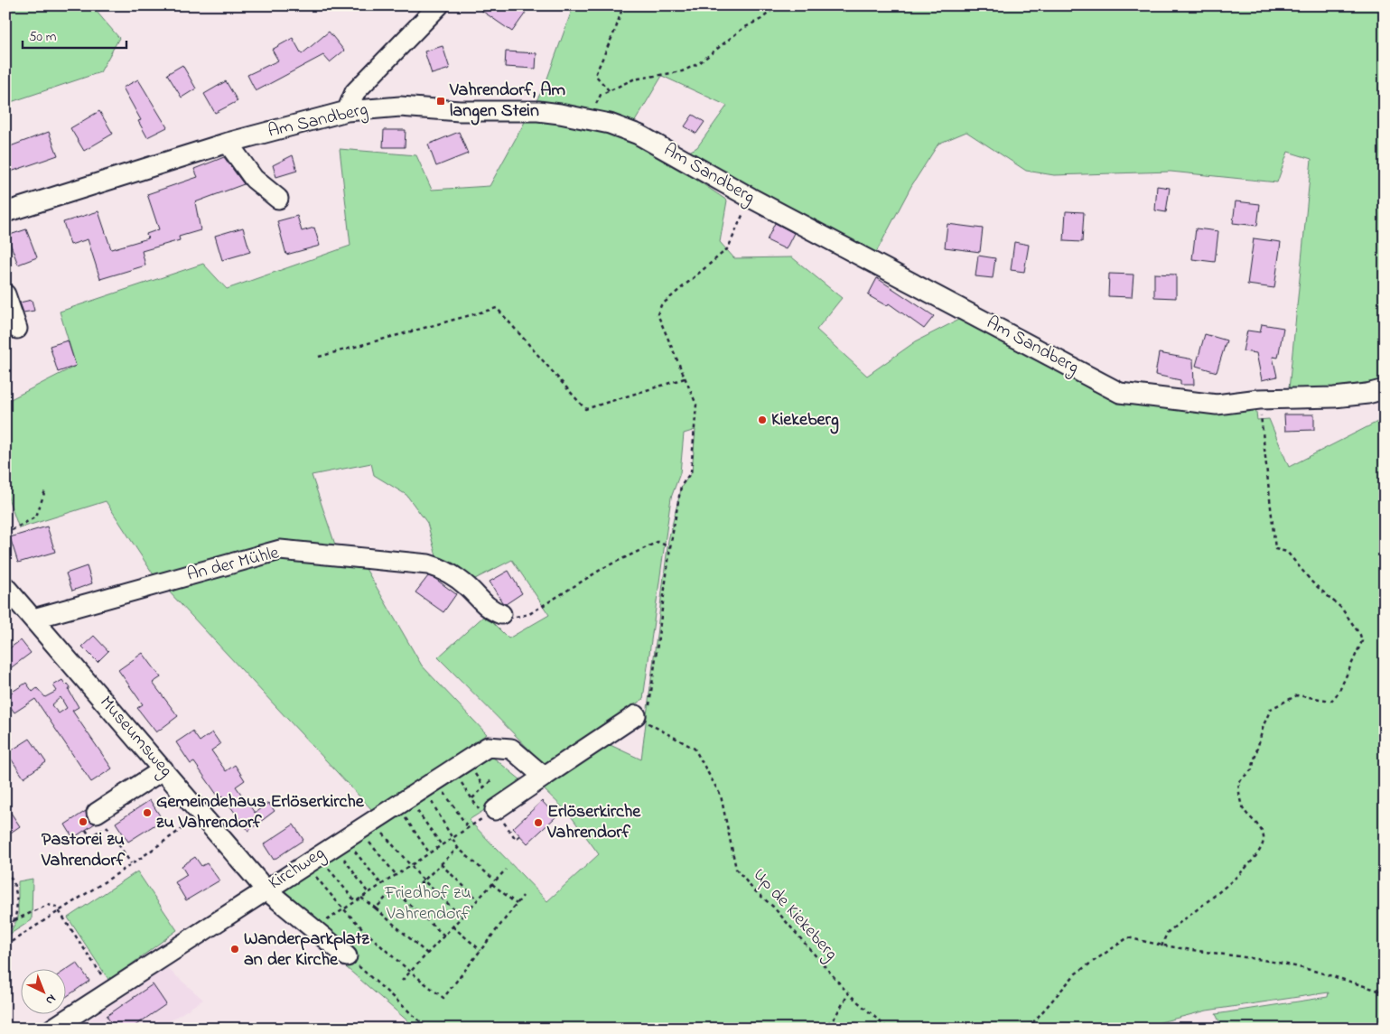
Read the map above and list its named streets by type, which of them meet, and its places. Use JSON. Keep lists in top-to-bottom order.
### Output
{
  "streets": {
    "street": [
      "Am Sandberg",
      "An der Mühle",
      "Museumsweg",
      "Kirchweg"
    ],
    "path": ["Up de Kiekeberg"]
  },
  "crossings": [
    ["An der Mühle", "Museumsweg"],
    ["Museumsweg", "Kirchweg"]
  ],
  "parks": ["Friedhof zu Vahrendorf"],
  "places": {
    "transit": ["Vahrendorf, Am langen Stein"],
    "other": [
      "Kiekeberg",
      "Gemeindehaus Erlöserkirche zu Vahrendorf",
      "Pastorei zu Vahrendorf",
      "Erlöserkirche Vahrendorf",
      "Wanderparkplatz an der Kirche"
    ]
  },
  "scale_bar": "50 m",
  "north": "bottom right"
}
